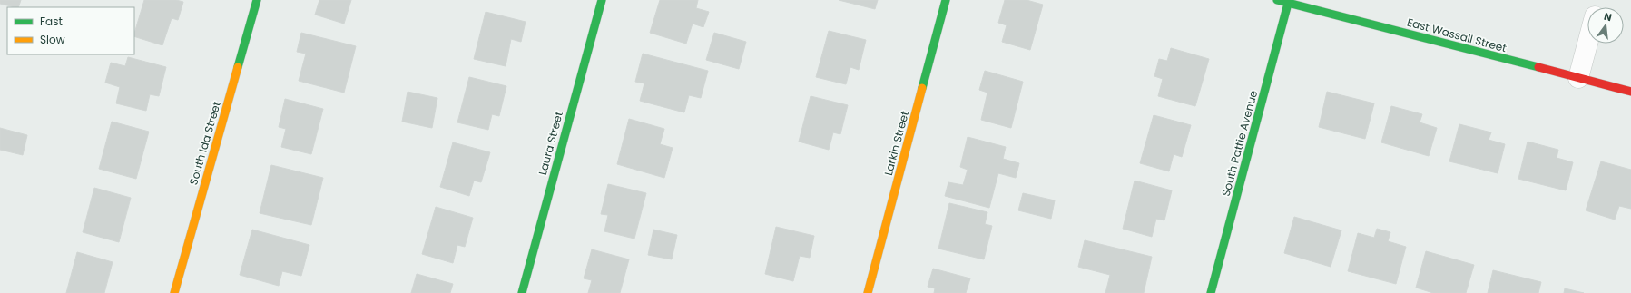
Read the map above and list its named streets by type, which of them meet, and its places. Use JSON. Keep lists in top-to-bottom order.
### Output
{
  "streets": {
    "street": [
      "East Wassall Street",
      "South Ida Street",
      "Laura Street",
      "Larkin Street",
      "South Pattie Avenue"
    ]
  },
  "crossings": [
    ["East Wassall Street", "South Pattie Avenue"]
  ],
  "legend": ["Fast", "Slow"],
  "north": "top"
}
